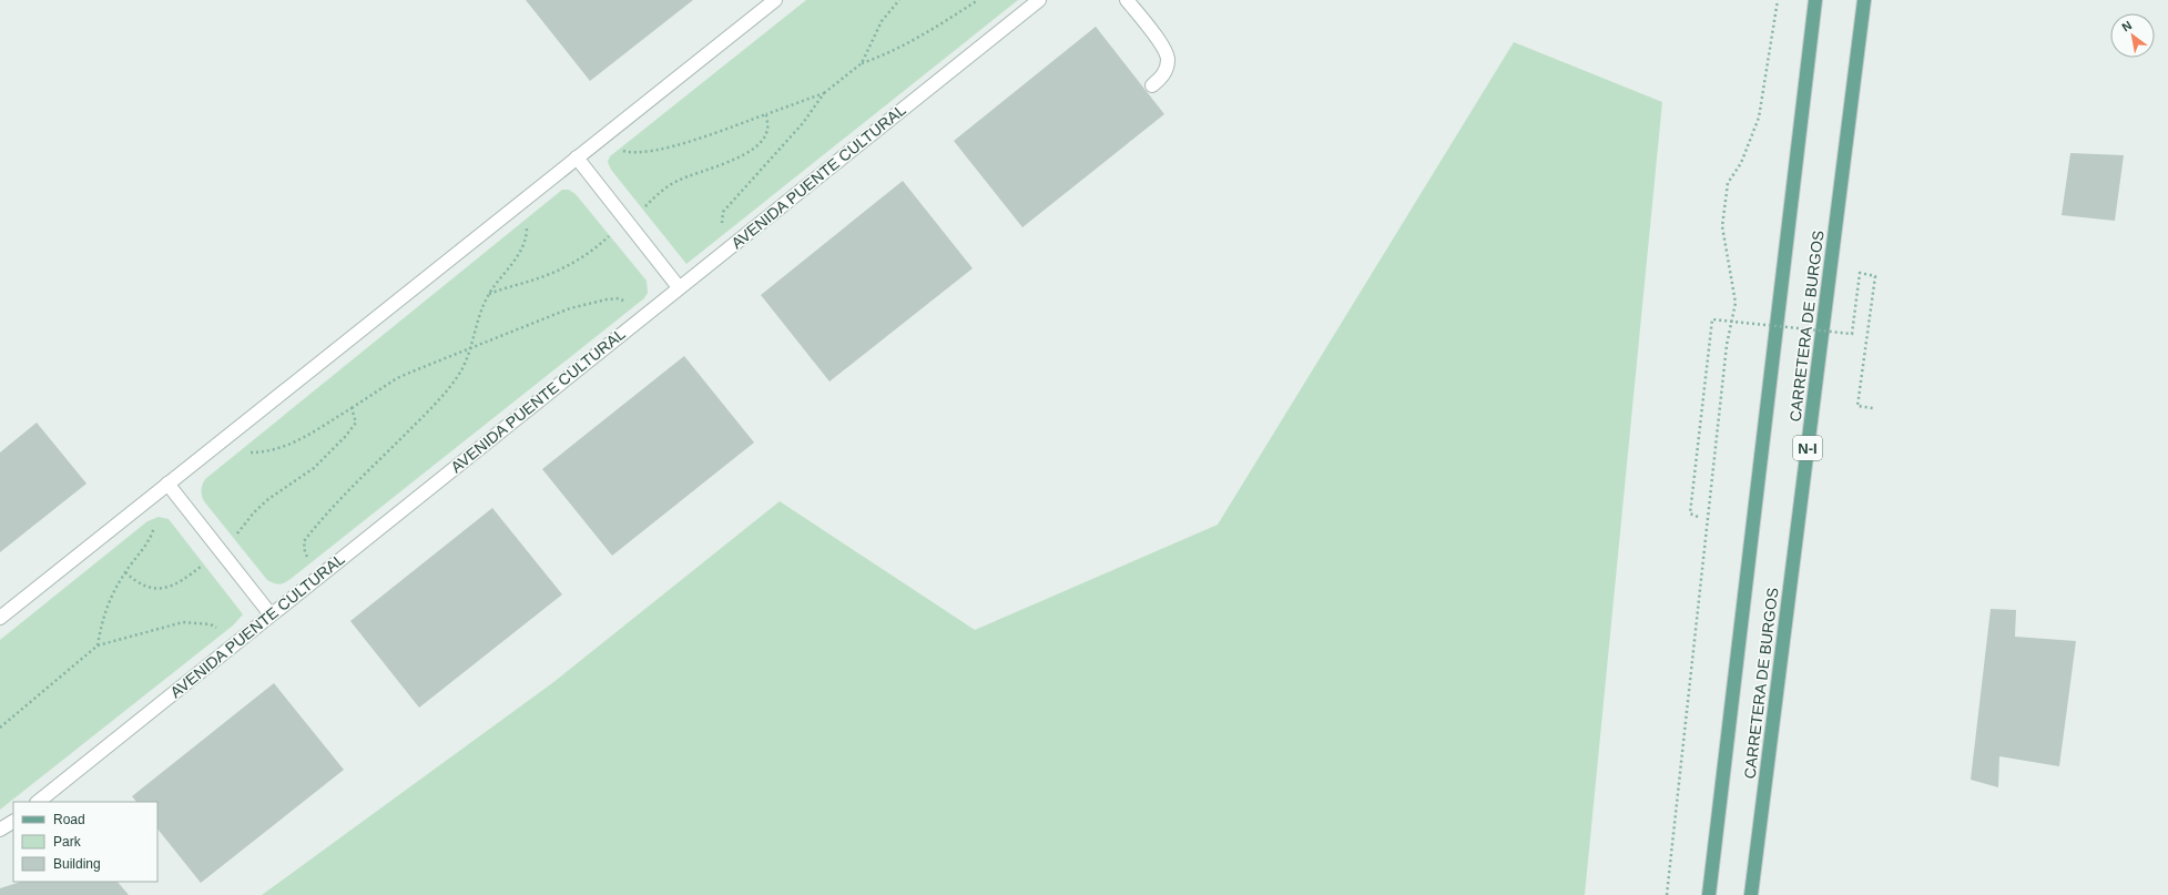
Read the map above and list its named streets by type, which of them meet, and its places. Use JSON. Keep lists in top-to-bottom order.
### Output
{
  "streets": {
    "main road": ["CARRETERA DE BURGOS", "N-I"],
    "street": ["AVENIDA PUENTE CULTURAL"]
  },
  "legend": ["Road", "Park", "Building"],
  "north": "top left"
}
